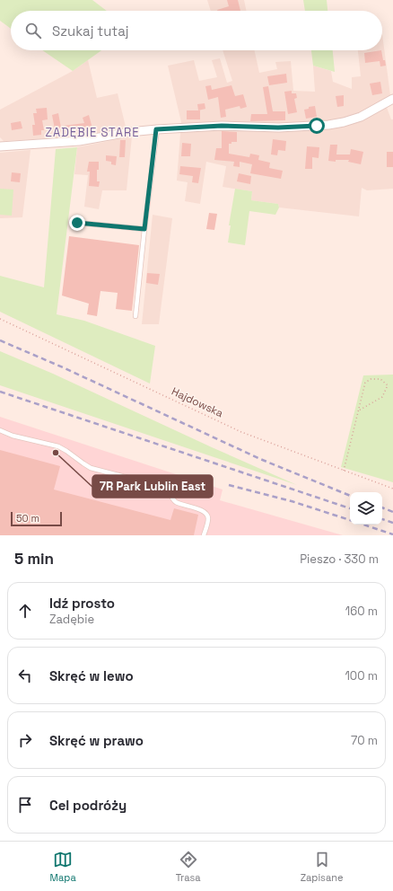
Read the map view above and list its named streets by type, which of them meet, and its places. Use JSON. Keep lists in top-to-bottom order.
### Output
{
  "streets": {
    "path": ["Hajdowska"]
  },
  "districts": ["ZADĘBIE STARE"],
  "places": ["7R Park Lublin East"],
  "scale_bar": "50 m",
  "page": {
    "search": "Szukaj tutaj",
    "scale": "50 m",
    "heading": ["5 min", "Pieszo · 330 m"],
    "list": [
      ["Idź prosto", "Zadębie", "160 m"],
      ["Skręć w lewo", "100 m"],
      ["Skręć w prawo", "70 m"],
      "Cel podróży"
    ],
    "nav": ["Mapa", "Trasa", "Zapisane"]
  }
}
